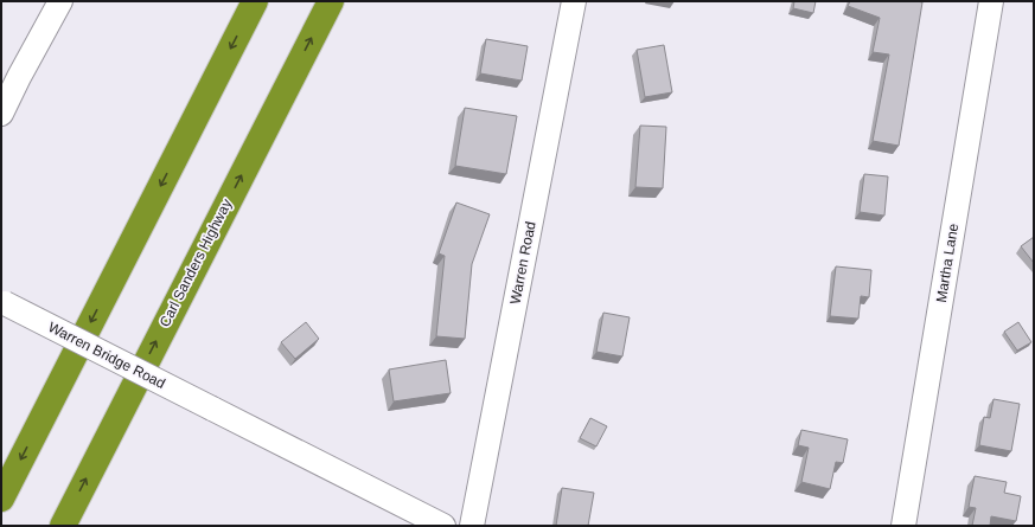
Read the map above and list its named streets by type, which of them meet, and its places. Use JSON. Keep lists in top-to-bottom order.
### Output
{
  "streets": {
    "highway": ["Carl Sanders Highway"],
    "street": ["Warren Road", "Martha Lane", "Warren Bridge Road"]
  }
}
